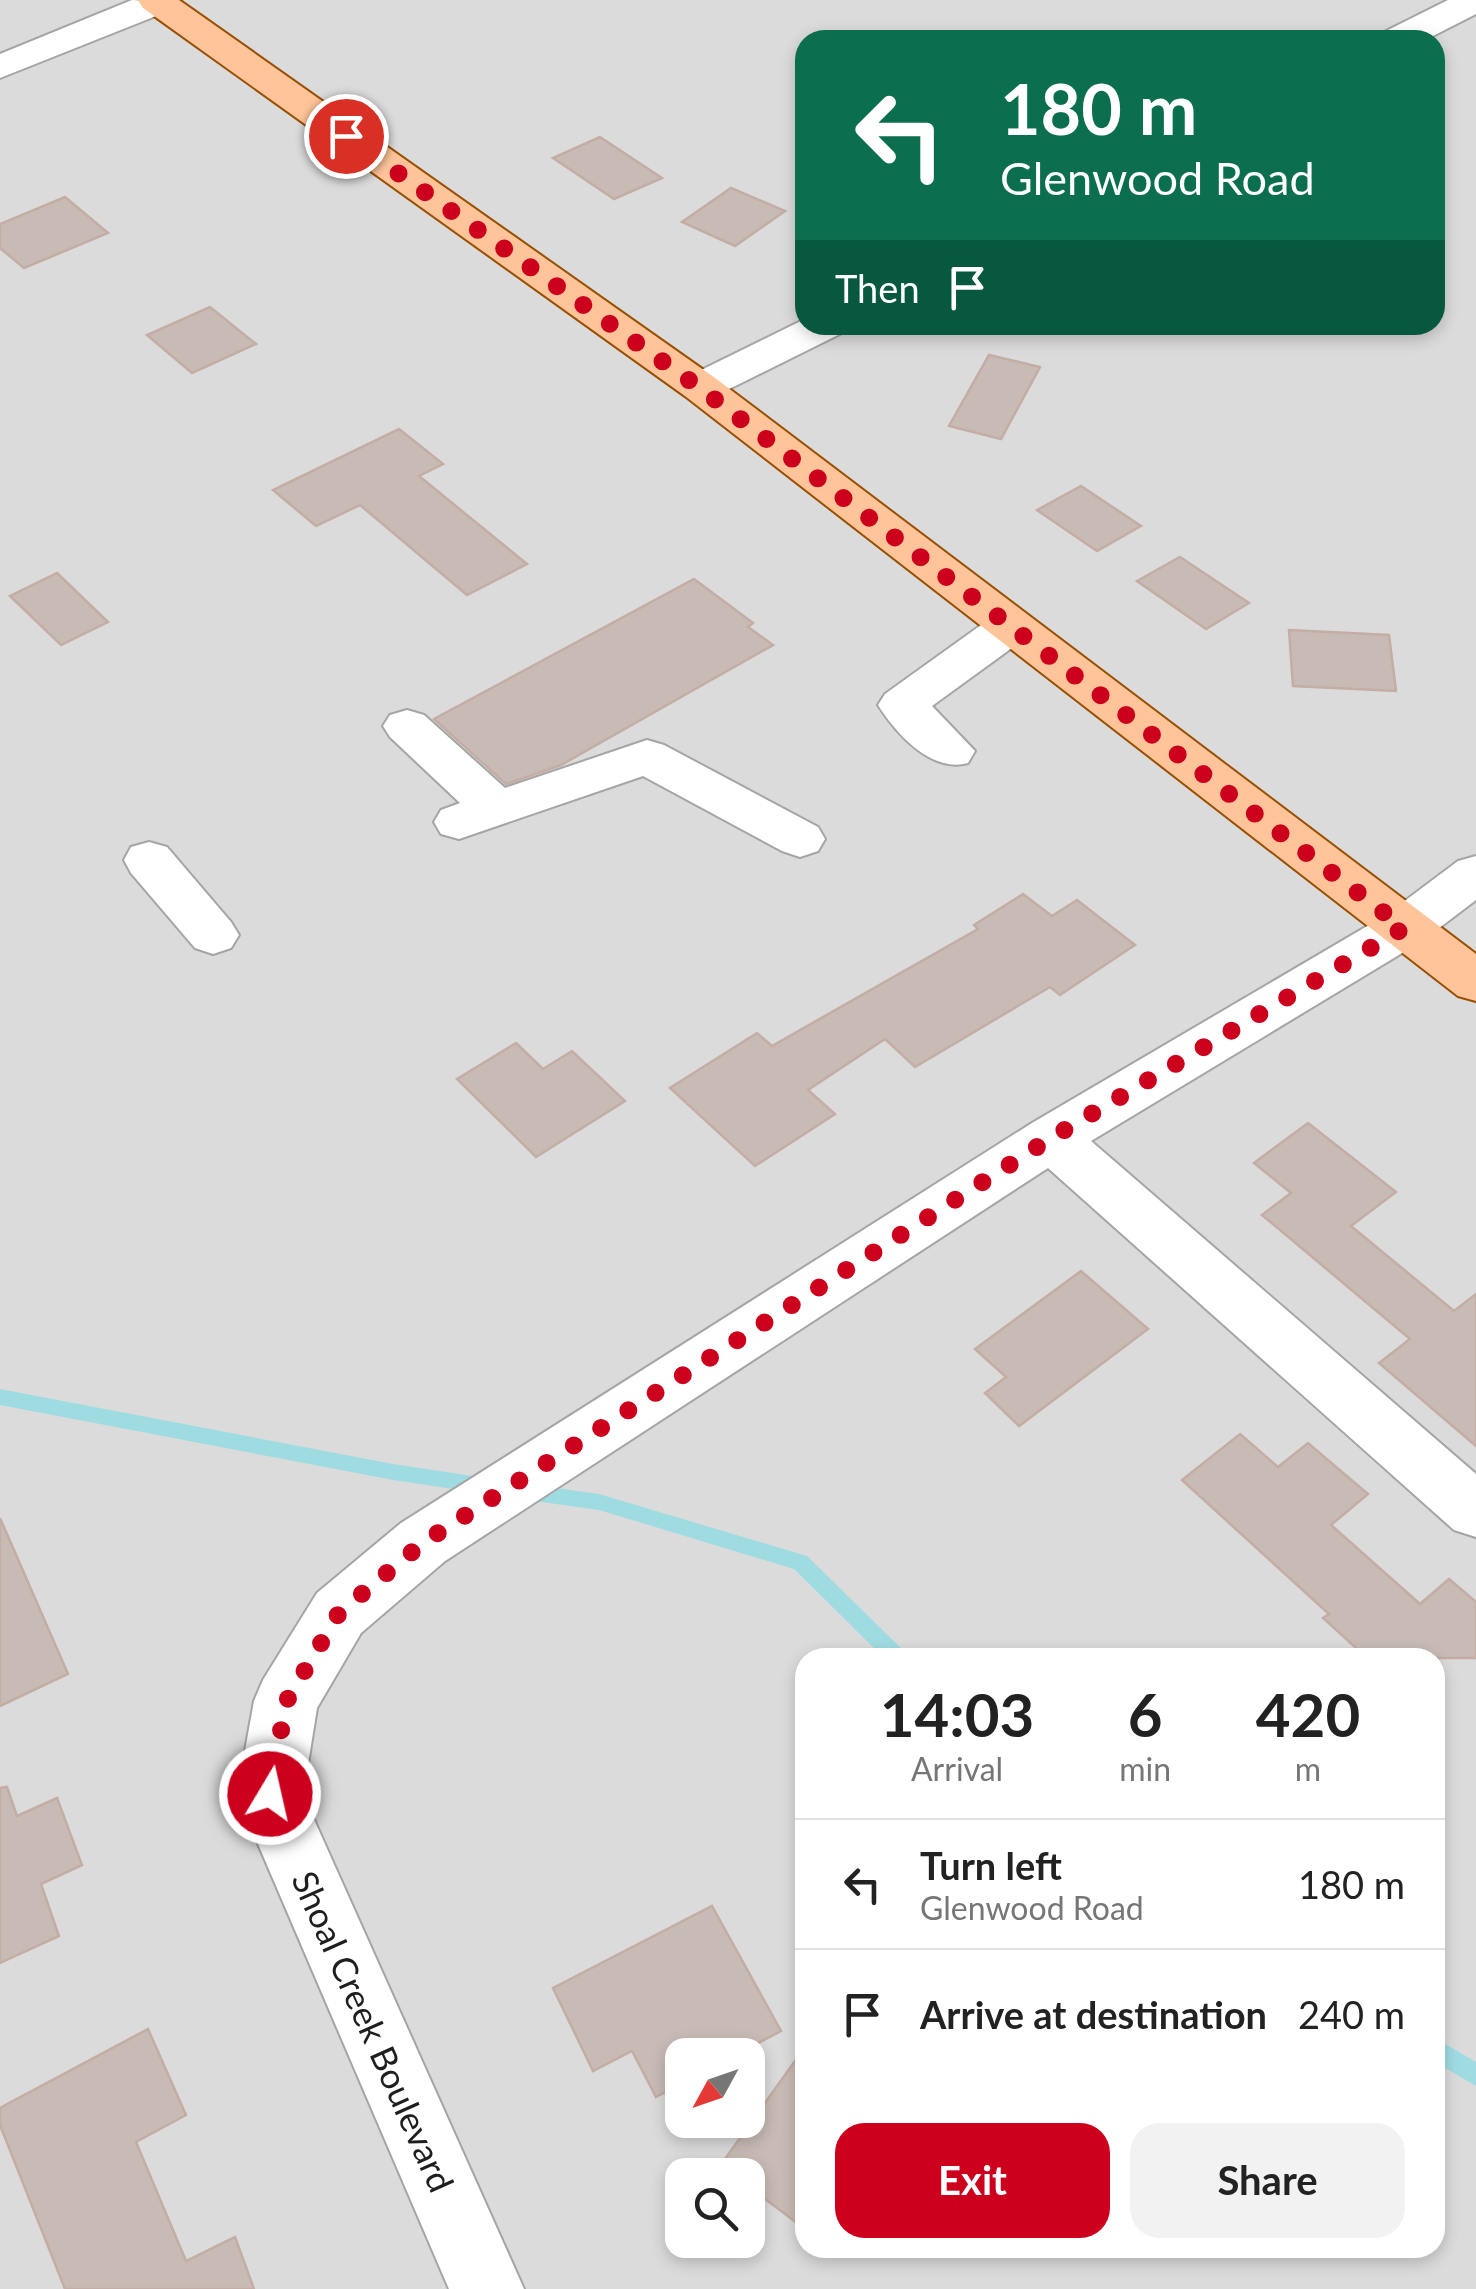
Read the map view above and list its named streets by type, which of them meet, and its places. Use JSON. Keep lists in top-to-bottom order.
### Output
{
  "streets": {
    "street": ["Shoal Creek Boulevard"]
  },
  "north": "bottom left",
  "page": {
    "turn": ["180 m", "Glenwood Road"],
    "then": "Then",
    "eta": [
      "14:03",
      "Arrival",
      "6",
      "min",
      "420",
      "m"
    ],
    "list": [
      {
        "name": "Turn left",
        "note": "Glenwood Road",
        "value": "180 m"
      },
      {
        "name": "Arrive at destination",
        "value": "240 m"
      }
    ],
    "buttons": ["Exit", "Share"]
  }
}
